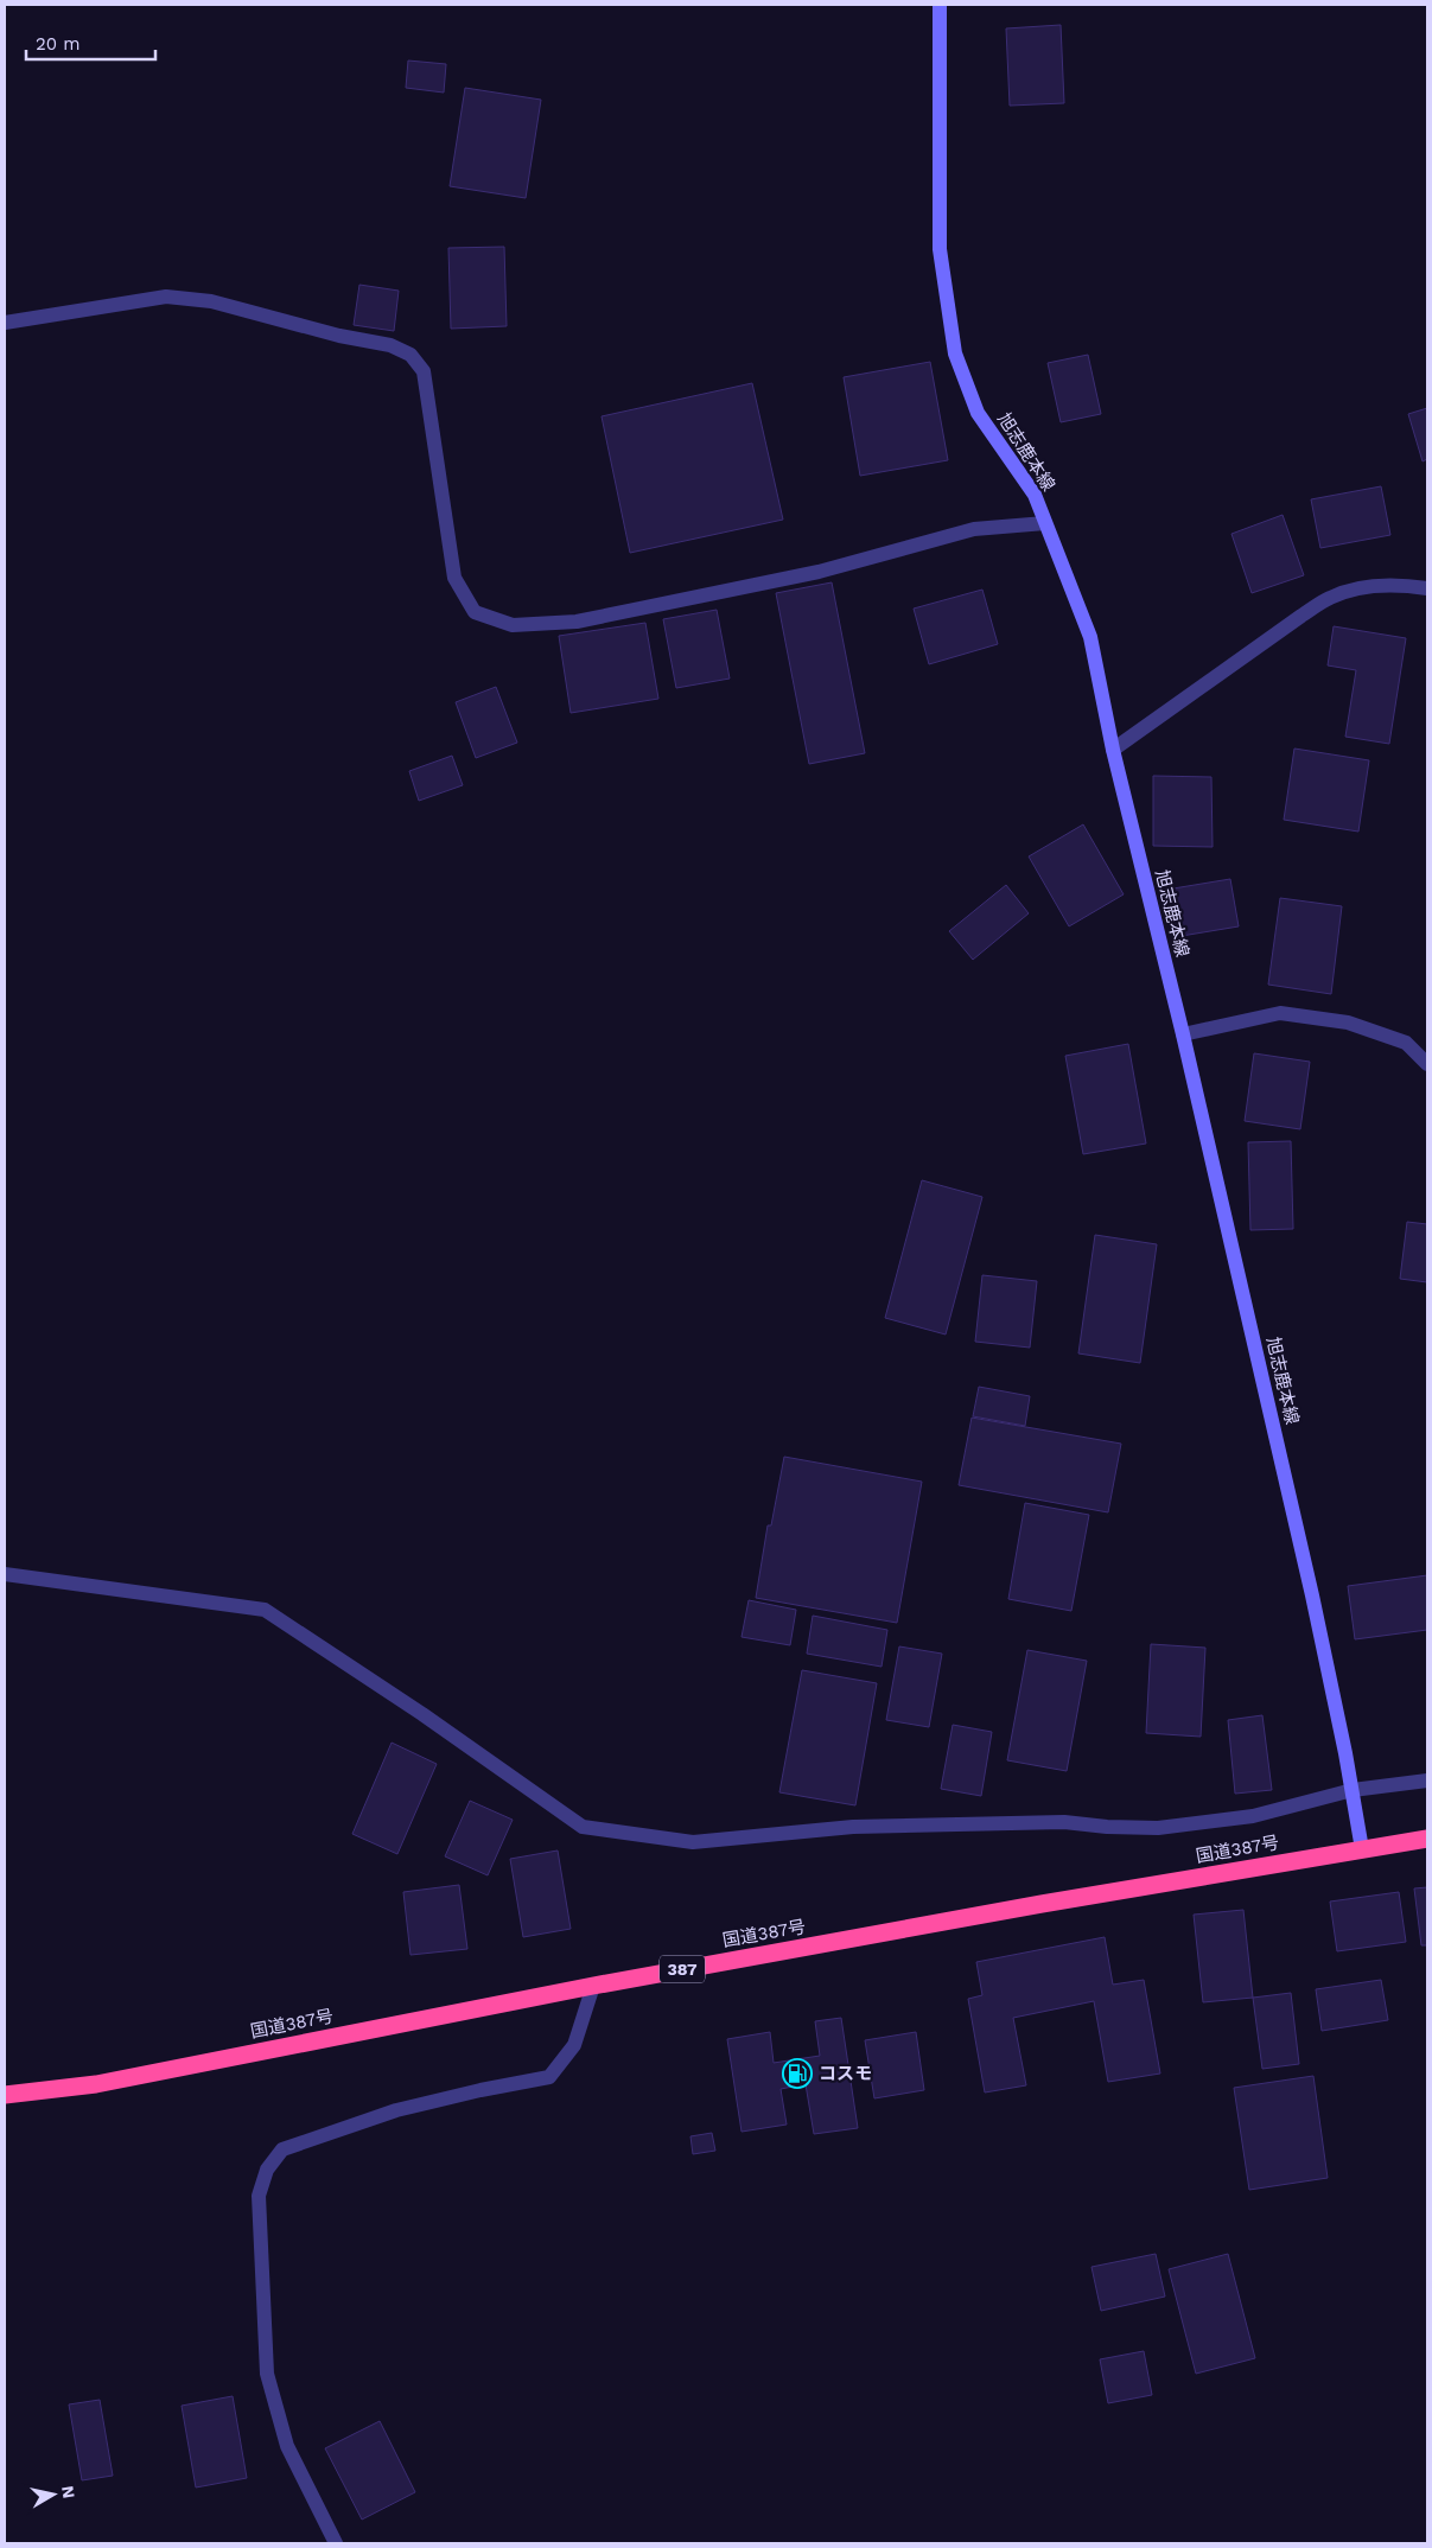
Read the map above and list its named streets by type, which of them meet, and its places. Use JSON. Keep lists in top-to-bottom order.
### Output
{
  "streets": {
    "highway": ["国道387号", "387"],
    "main road": ["旭志鹿本線"]
  },
  "crossings": [
    ["旭志鹿本線", "国道387号"]
  ],
  "places": {
    "fuel station": ["コスモ"]
  },
  "scale_bar": "20 m",
  "north": "right"
}
